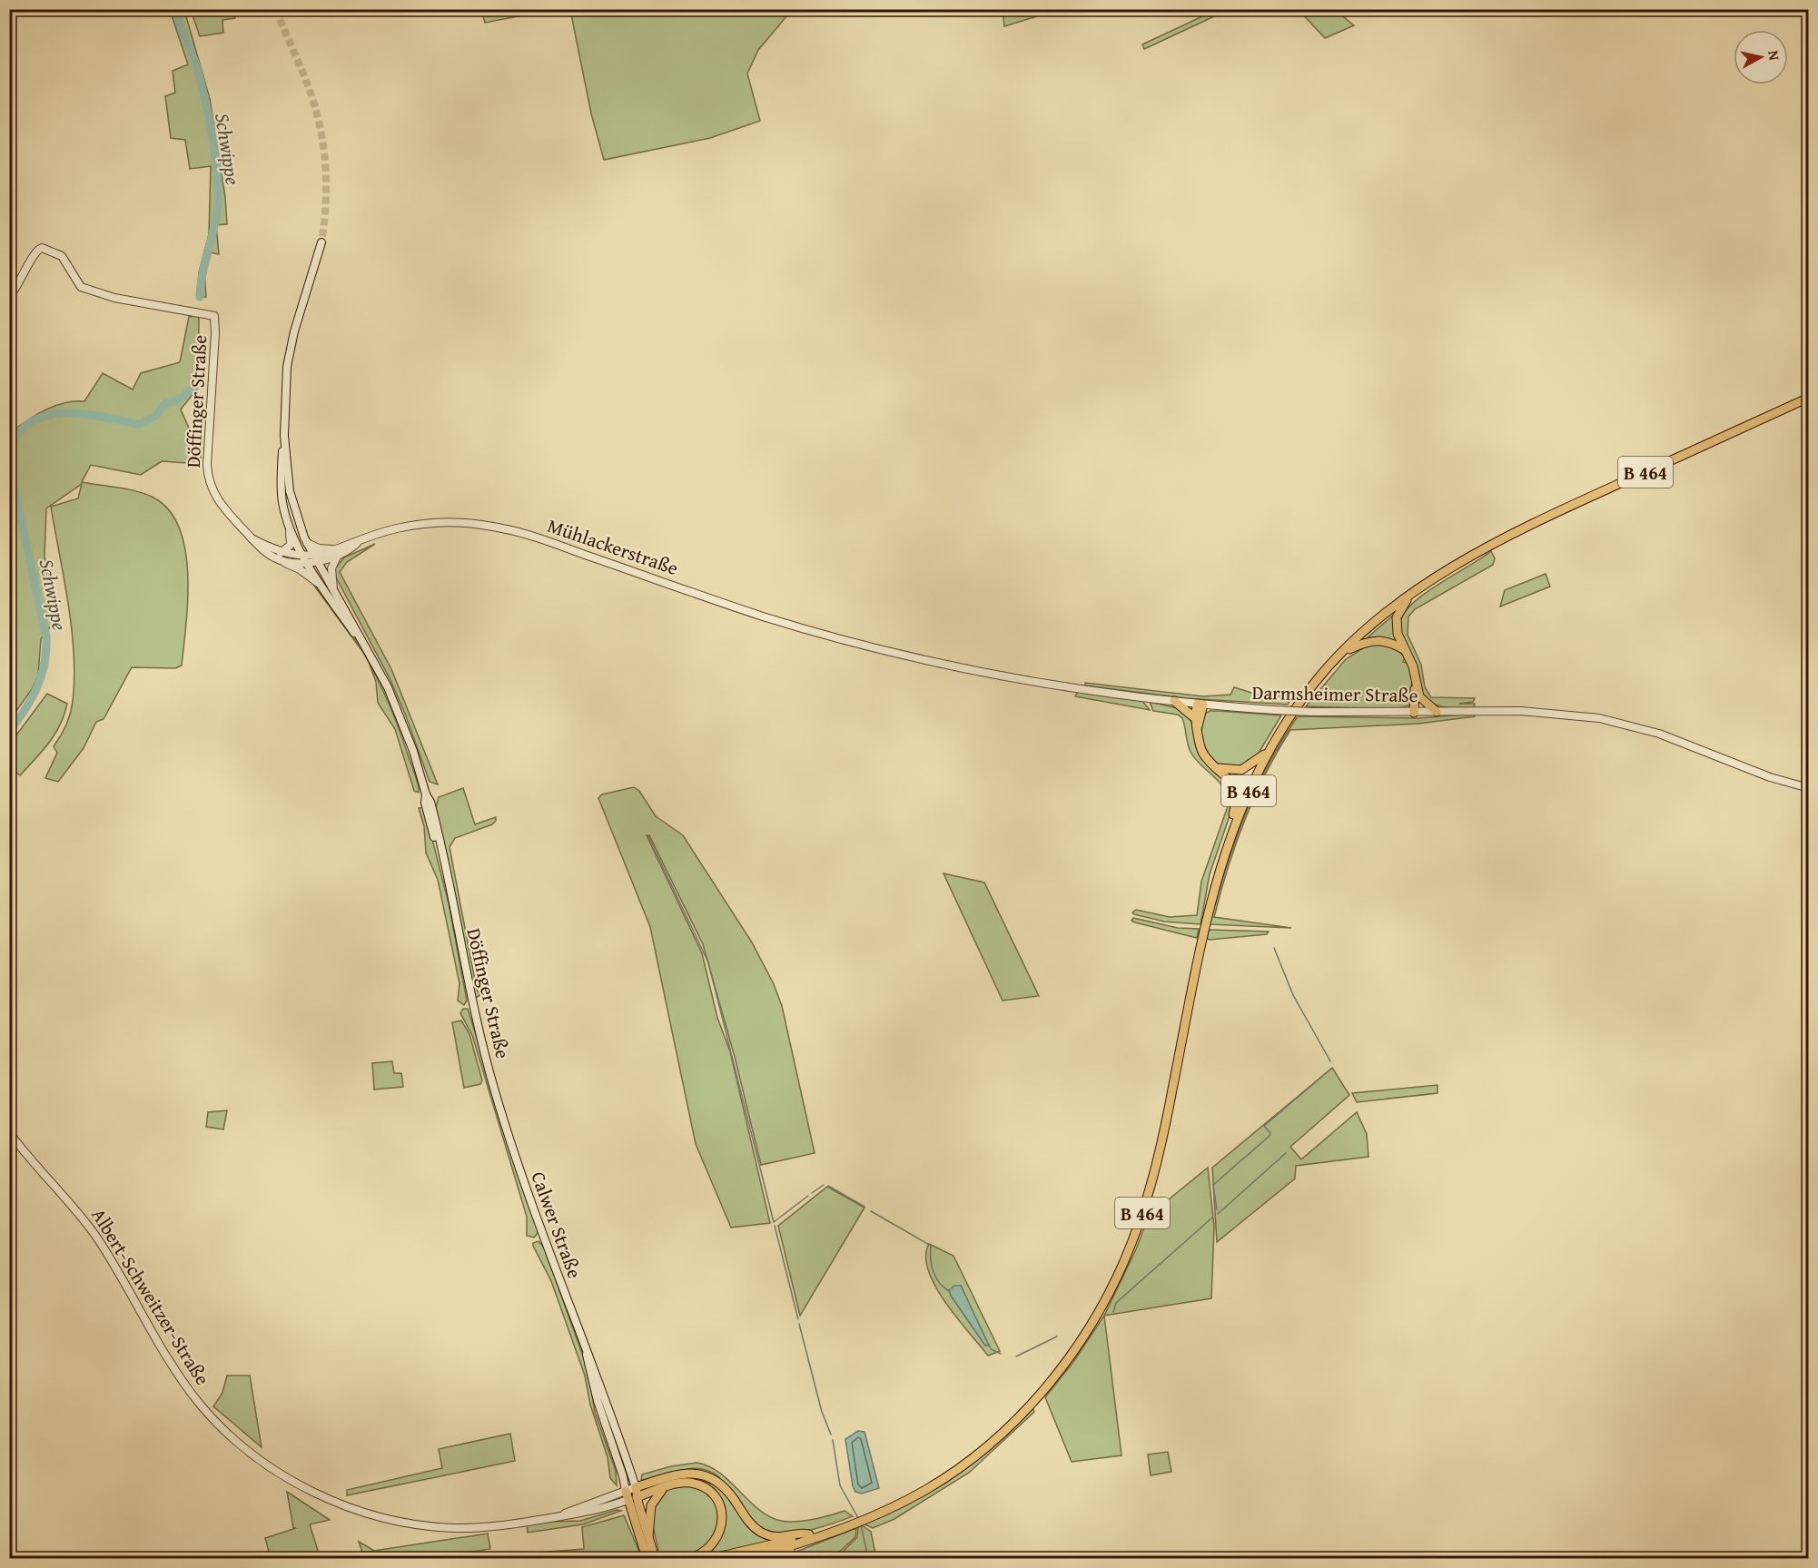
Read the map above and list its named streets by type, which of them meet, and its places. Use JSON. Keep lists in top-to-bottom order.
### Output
{
  "streets": {
    "main road": ["Döffinger Straße", "B 464", "Calwer Straße"],
    "street": ["Mühlackerstraße", "Darmsheimer Straße", "Albert-Schweitzer-Straße"]
  },
  "crossings": [
    ["Döffinger Straße", "Mühlackerstraße"],
    ["Döffinger Straße", "Calwer Straße"],
    ["Mühlackerstraße", "Darmsheimer Straße"]
  ],
  "water": ["Schwippe"],
  "north": "right"
}
